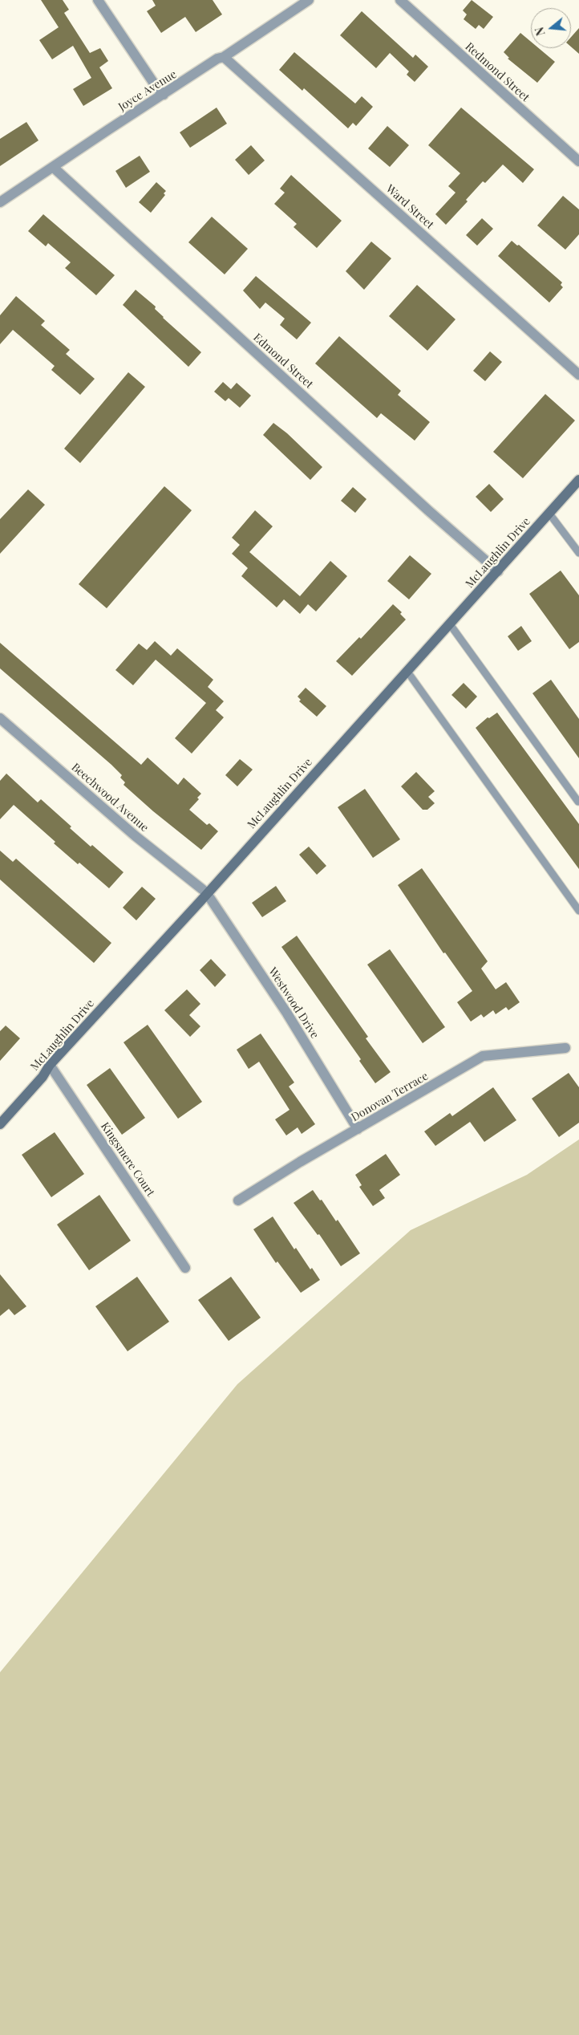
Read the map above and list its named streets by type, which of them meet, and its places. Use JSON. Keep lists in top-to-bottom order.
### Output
{
  "streets": {
    "main road": ["McLaughlin Drive"],
    "street": [
      "Redmond Street",
      "Joyce Avenue",
      "Ward Street",
      "Edmond Street",
      "Beechwood Avenue",
      "Westwood Drive",
      "Donovan Terrace",
      "Kingsmere Court"
    ]
  },
  "crossings": [
    ["Joyce Avenue", "Ward Street"],
    ["Joyce Avenue", "Edmond Street"],
    ["Edmond Street", "McLaughlin Drive"],
    ["McLaughlin Drive", "Beechwood Avenue"],
    ["McLaughlin Drive", "Westwood Drive"],
    ["McLaughlin Drive", "Kingsmere Court"],
    ["Beechwood Avenue", "Westwood Drive"],
    ["Westwood Drive", "Donovan Terrace"]
  ],
  "north": "left"
}
